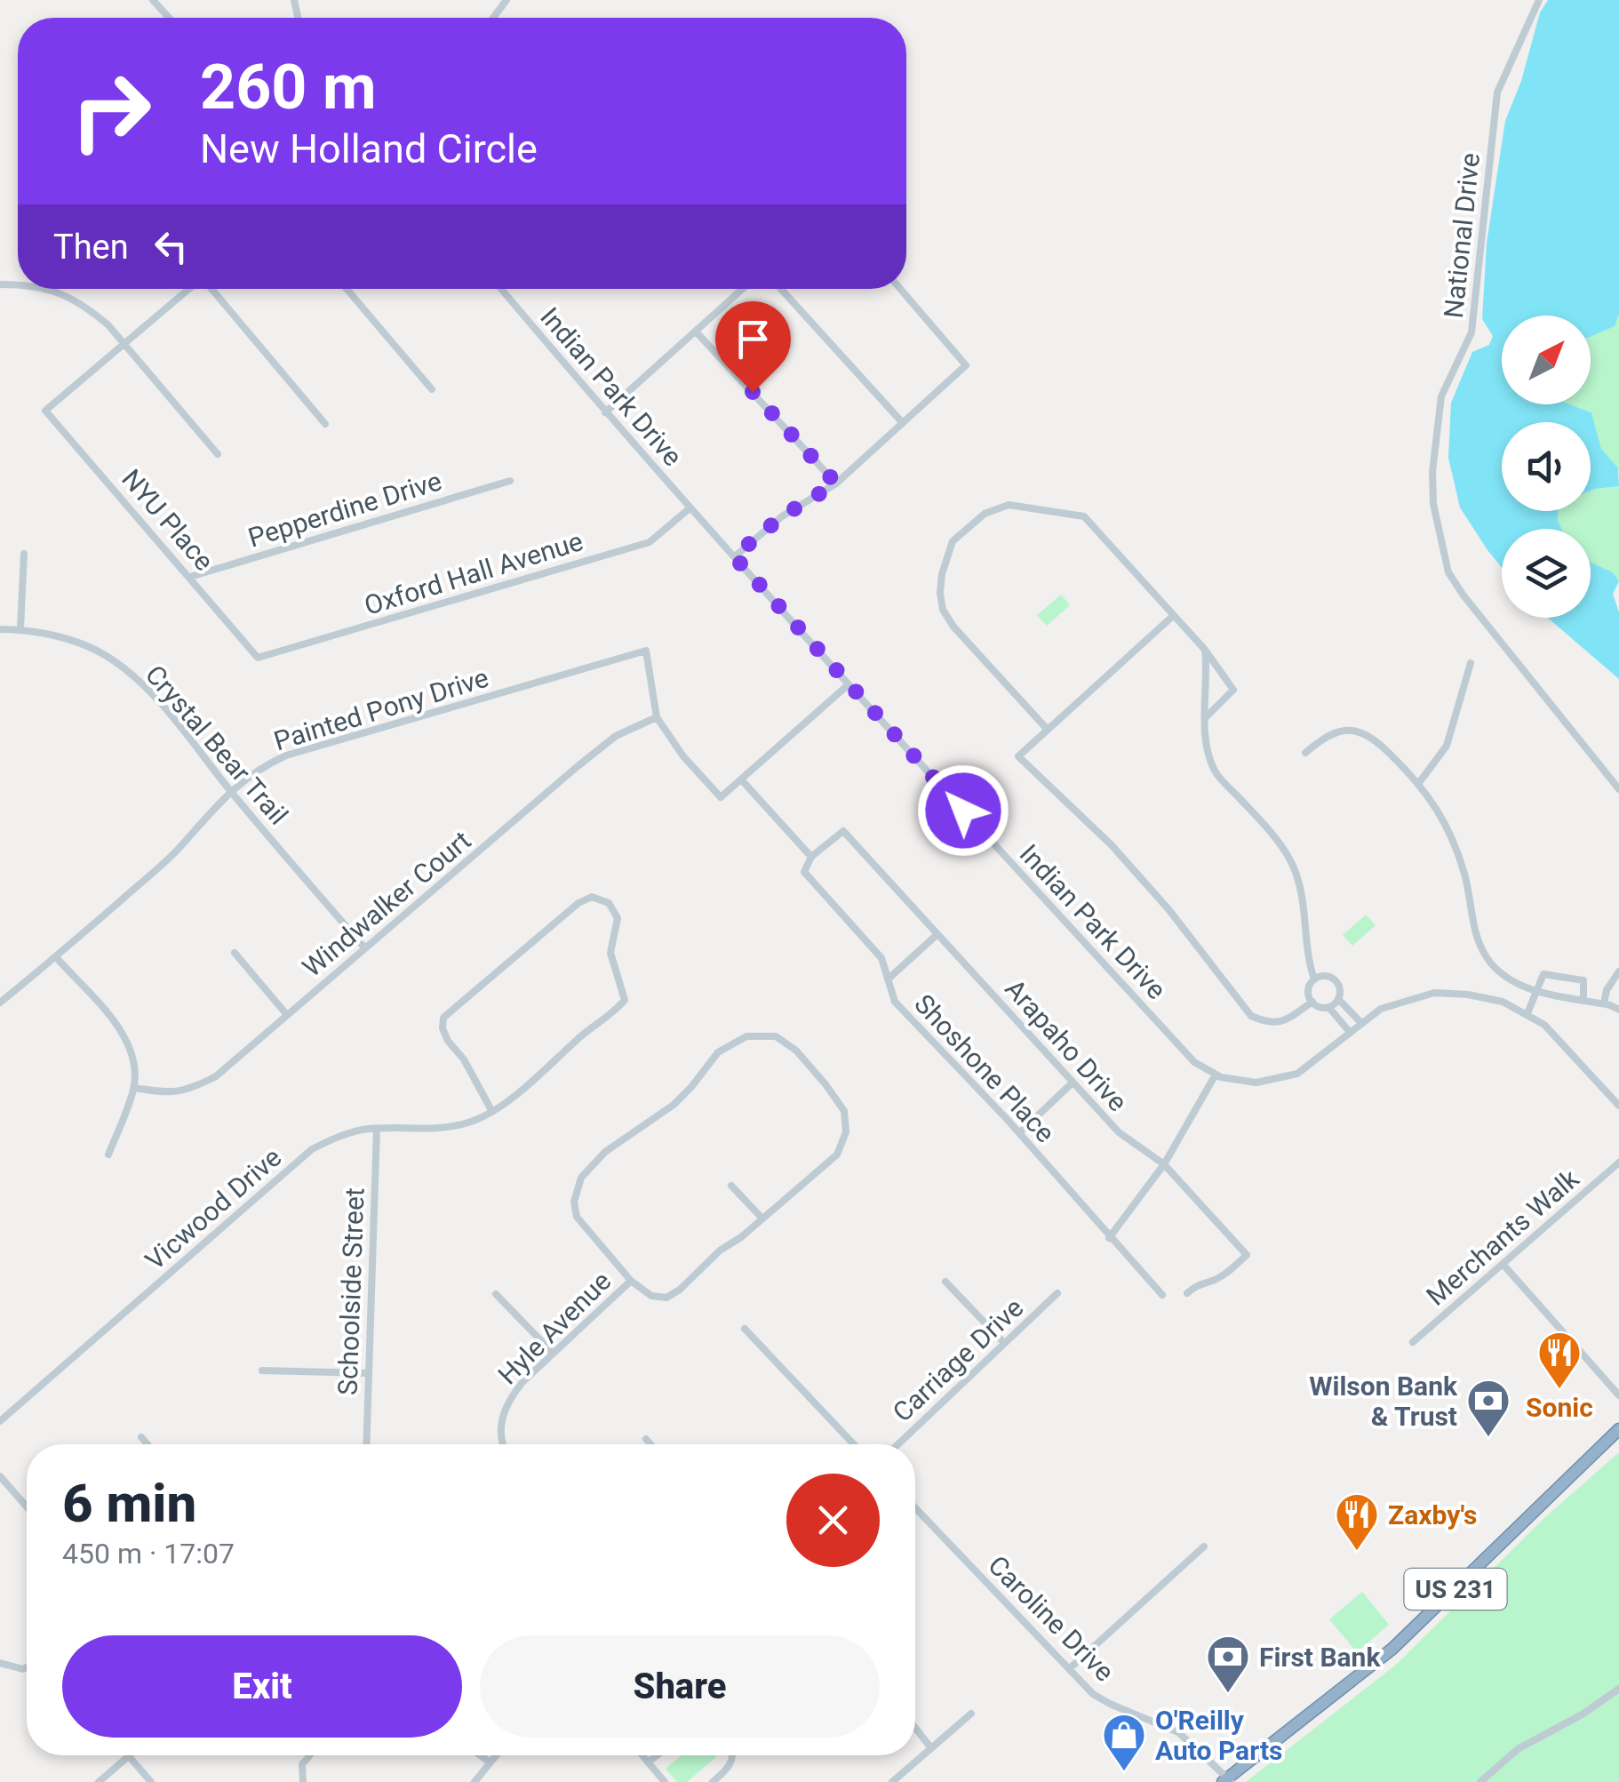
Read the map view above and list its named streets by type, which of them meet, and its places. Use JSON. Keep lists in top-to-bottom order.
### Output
{
  "streets": {
    "highway": ["US 231"],
    "street": [
      "National Drive",
      "Indian Park Drive",
      "Pepperdine Drive",
      "NYU Place",
      "Oxford Hall Avenue",
      "Painted Pony Drive",
      "Crystal Bear Trail",
      "Windwalker Court",
      "Arapaho Drive",
      "Shoshone Place",
      "Vicwood Drive",
      "Merchants Walk",
      "Schoolside Street",
      "Hyle Avenue",
      "Carriage Drive",
      "Caroline Drive"
    ]
  },
  "crossings": [
    ["Indian Park Drive", "Oxford Hall Avenue"],
    ["Pepperdine Drive", "NYU Place"],
    ["NYU Place", "Oxford Hall Avenue"],
    ["Painted Pony Drive", "Crystal Bear Trail"],
    ["Painted Pony Drive", "Windwalker Court"],
    ["Crystal Bear Trail", "Windwalker Court"],
    ["Arapaho Drive", "Shoshone Place"],
    ["Vicwood Drive", "Schoolside Street"],
    ["US 231", "Caroline Drive"]
  ],
  "places": {
    "restaurant": ["Sonic", "Zaxby's"],
    "bank": ["Wilson Bank & Trust", "First Bank"],
    "shop": ["O'Reilly Auto Parts"]
  },
  "north": "top right",
  "page": {
    "turn": ["260 m", "New Holland Circle"],
    "then": "Then",
    "heading": ["6 min", "450 m · 17:07"],
    "buttons": ["Exit", "Share"]
  }
}
